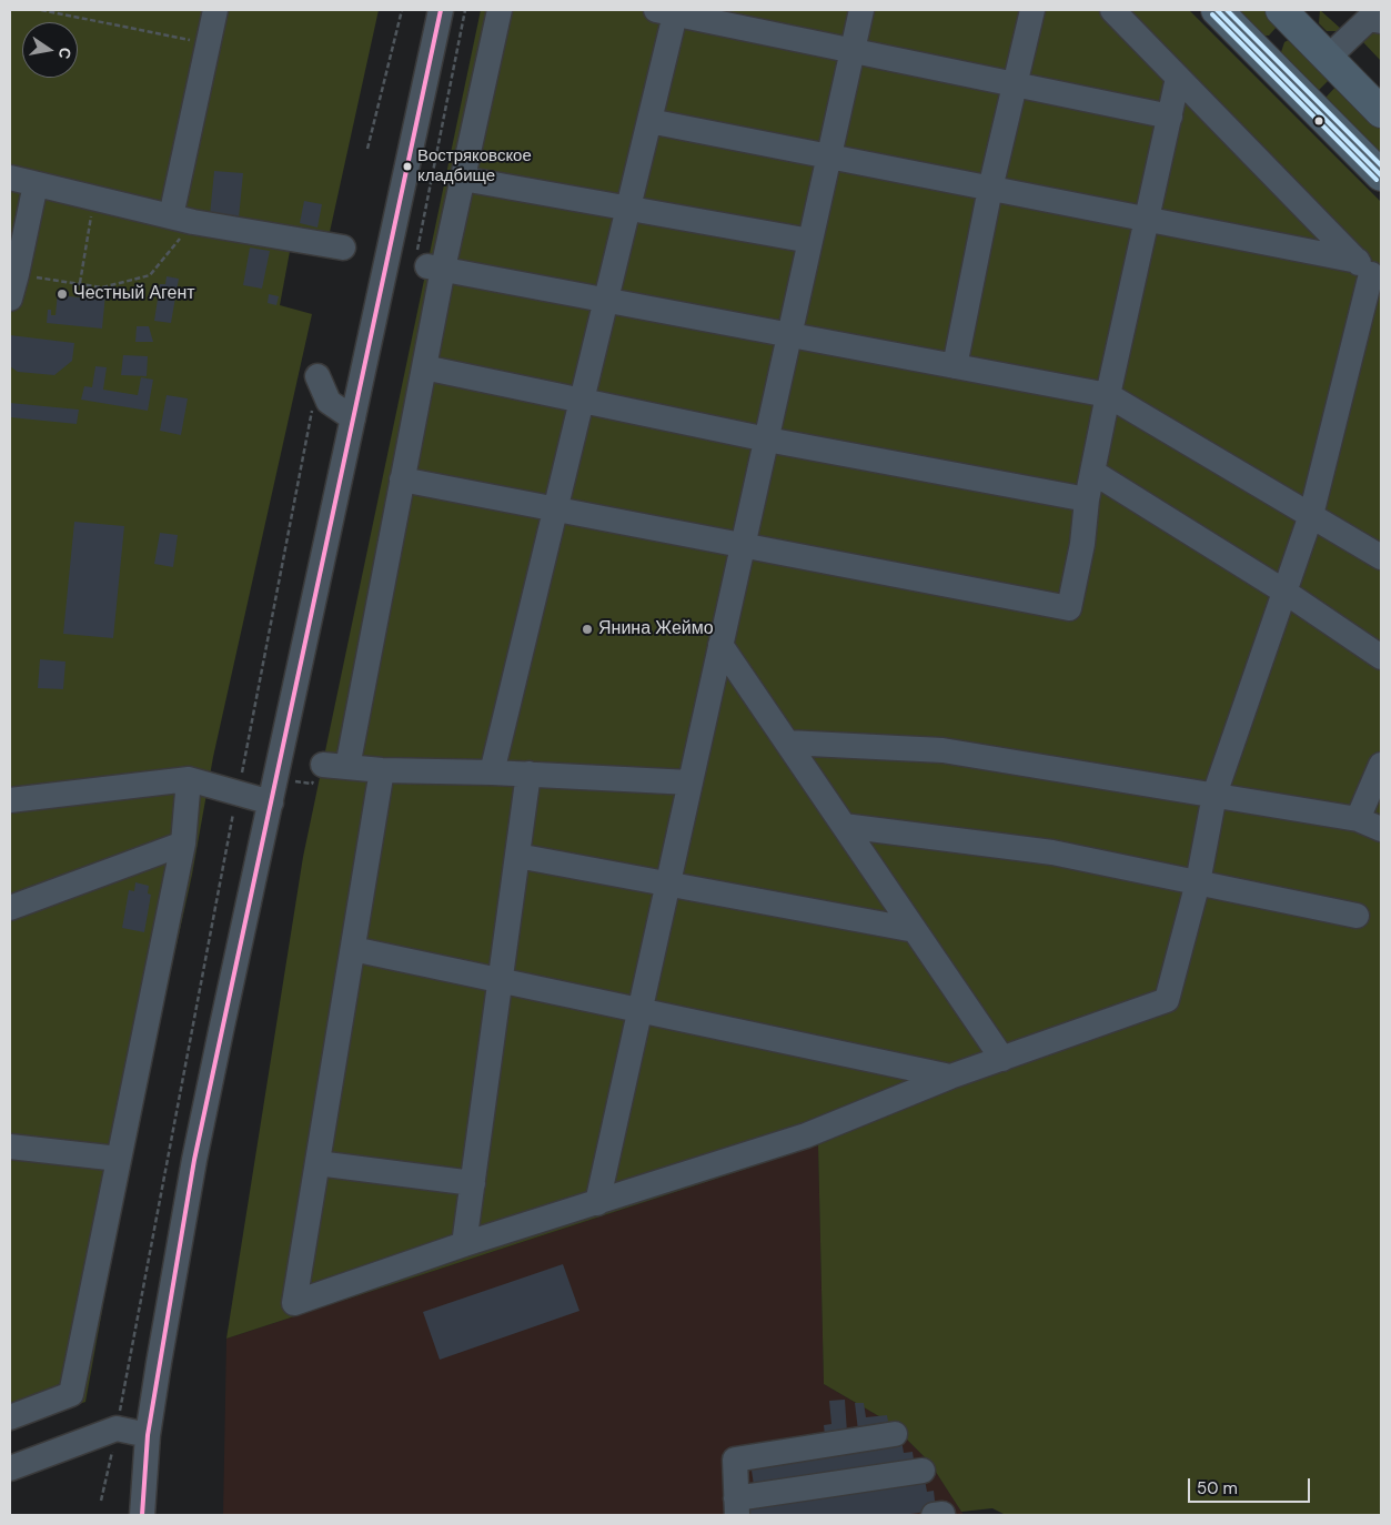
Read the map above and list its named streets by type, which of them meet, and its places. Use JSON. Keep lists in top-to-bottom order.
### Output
{
  "places": ["Востряковское кладбище", "Честный Агент", "Янина Жеймо"],
  "scale_bar": "50 m",
  "north": "right"
}
